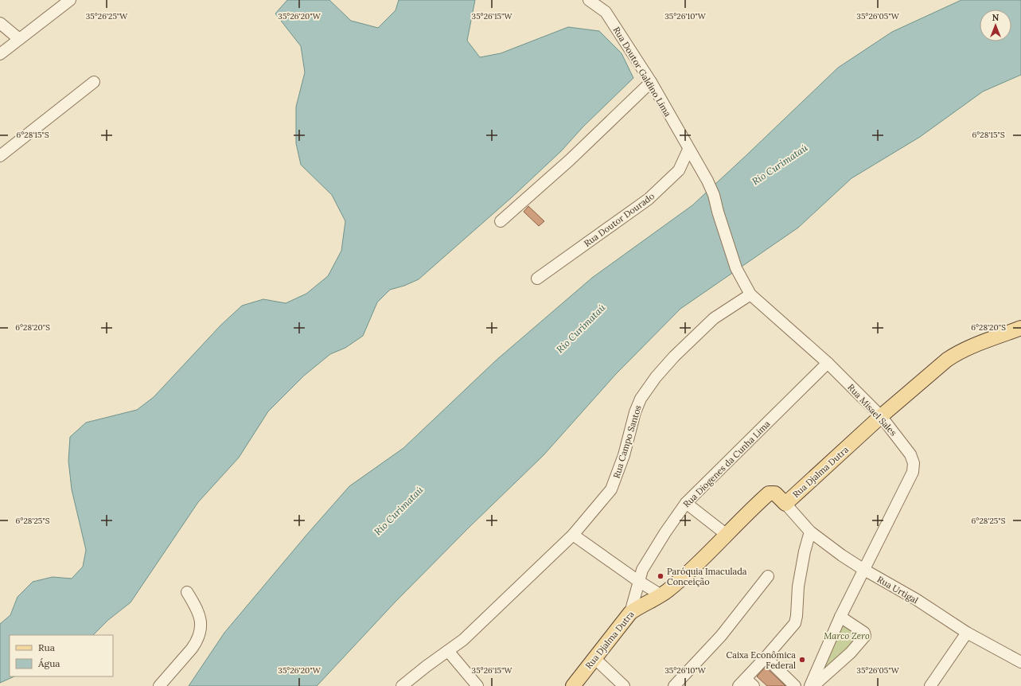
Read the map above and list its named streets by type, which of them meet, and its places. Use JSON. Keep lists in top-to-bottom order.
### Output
{
  "streets": {
    "main road": ["Rua Djalma Dutra"],
    "street": [
      "Rua Doutor Galdino Lima",
      "Rua Doutor Dourado",
      "Rua Misael Sales",
      "Rua Campo Santos",
      "Rua Diogenes da Cunha Lima",
      "Rua Urtigal"
    ]
  },
  "crossings": [
    ["Rua Doutor Galdino Lima", "Rua Doutor Dourado"],
    ["Rua Doutor Galdino Lima", "Rua Campo Santos"],
    ["Rua Misael Sales", "Rua Diogenes da Cunha Lima"],
    ["Rua Misael Sales", "Rua Djalma Dutra"],
    ["Rua Misael Sales", "Rua Urtigal"],
    ["Rua Diogenes da Cunha Lima", "Rua Djalma Dutra"],
    ["Rua Djalma Dutra", "Rua Urtigal"]
  ],
  "water": ["Rio Curimataú"],
  "parks": ["Marco Zero"],
  "places": ["Paróquia Imaculada Conceição", "Caixa Econômica Federal"],
  "legend": ["Rua", "Água"],
  "north": "top",
  "coordinates": [
    "35°26'25\"W",
    "35°26'20\"W",
    "35°26'15\"W",
    "35°26'10\"W",
    "35°26'05\"W",
    "6°28'15\"S",
    "6°28'20\"S",
    "6°28'25\"S"
  ]
}
